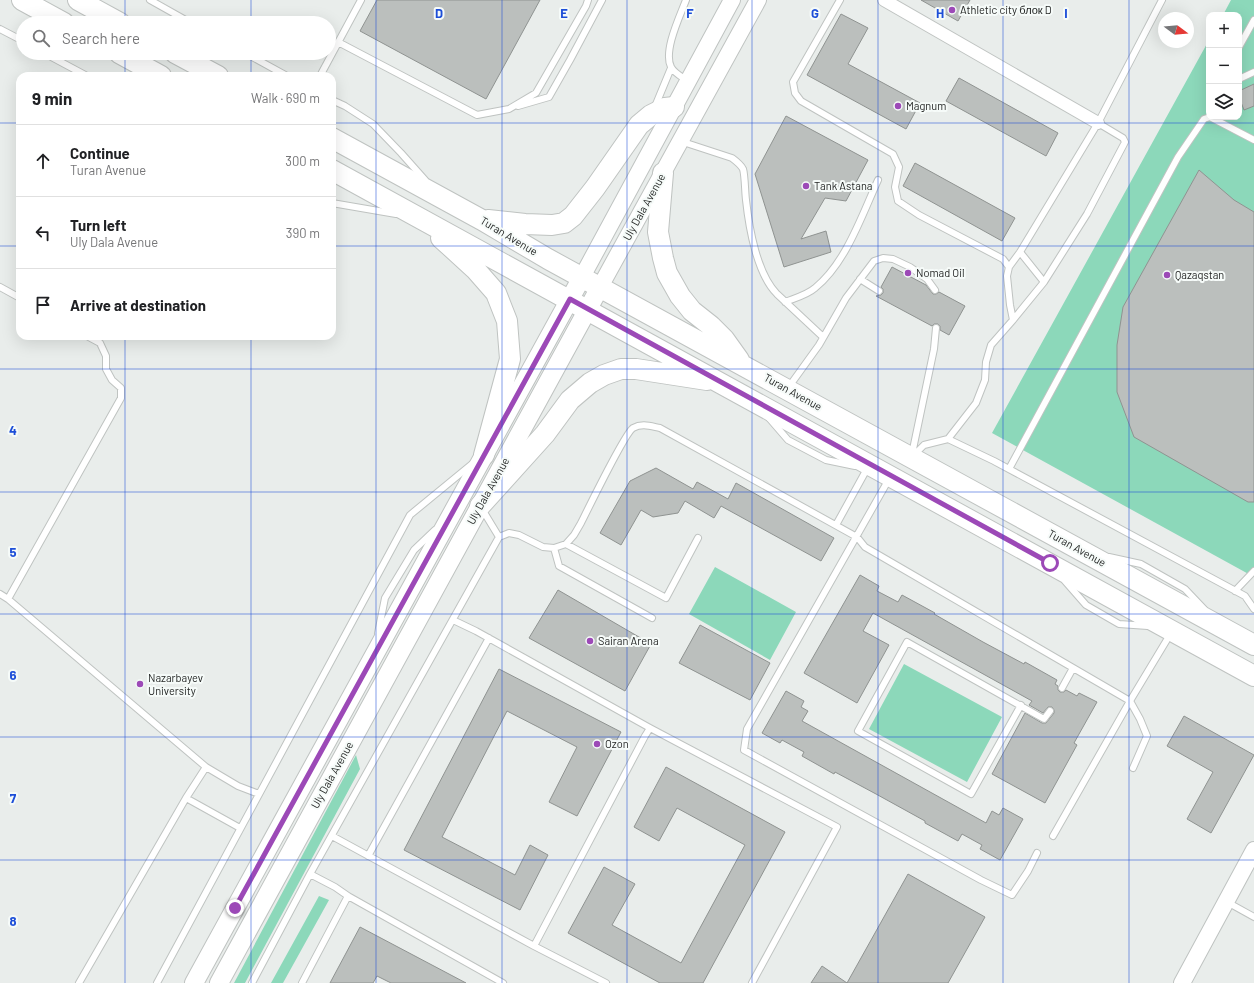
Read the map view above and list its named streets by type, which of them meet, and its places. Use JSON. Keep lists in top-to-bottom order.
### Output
{
  "streets": {
    "main road": ["Uly Dala Avenue", "Turan Avenue"]
  },
  "crossings": [
    ["Uly Dala Avenue", "Turan Avenue"]
  ],
  "places": [
    "Athletic city блок D",
    "Magnum",
    "Tank Astana",
    "Nomad Oil",
    "Qazaqstan",
    "Sairan Arena",
    "Nazarbayev University",
    "Ozon"
  ],
  "north": "right",
  "page": {
    "map_buttons": ["+", "−"],
    "search": "Search here",
    "heading": ["9 min", "Walk · 690 m"],
    "list": [
      ["Continue", "Turan Avenue", "300 m"],
      ["Turn left", "Uly Dala Avenue", "390 m"],
      "Arrive at destination"
    ]
  },
  "grid": {
    "columns": [
      "D",
      "E",
      "F",
      "G",
      "H",
      "I"
    ],
    "rows": [
      "4",
      "5",
      "6",
      "7",
      "8"
    ]
  }
}
